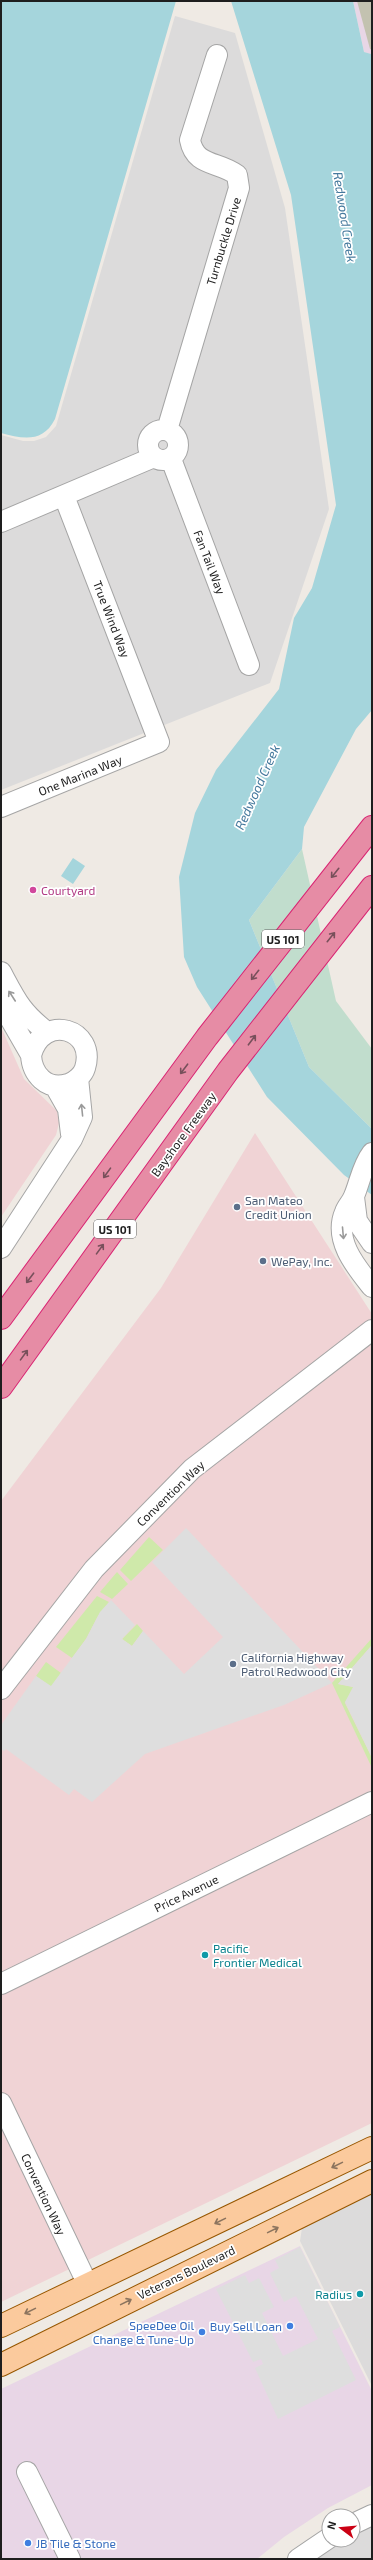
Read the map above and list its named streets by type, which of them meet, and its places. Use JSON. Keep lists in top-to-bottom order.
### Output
{
  "streets": {
    "highway": ["US 101", "Bayshore Freeway"],
    "main road": ["Veterans Boulevard"],
    "street": [
      "Turnbuckle Drive",
      "Fan Tail Way",
      "True Wind Way",
      "One Marina Way",
      "Convention Way",
      "Price Avenue"
    ]
  },
  "crossings": [
    ["Turnbuckle Drive", "Fan Tail Way"],
    ["True Wind Way", "One Marina Way"]
  ],
  "water": ["Redwood Creek"],
  "places": [
    "Courtyard",
    "San Mateo Credit Union",
    "WePay, Inc.",
    "California Highway Patrol Redwood City",
    "Pacific Frontier Medical",
    "Radius",
    "Buy Sell Loan",
    "SpeeDee Oil Change & Tune-Up",
    "JB Tile & Stone"
  ],
  "north": "left"
}
